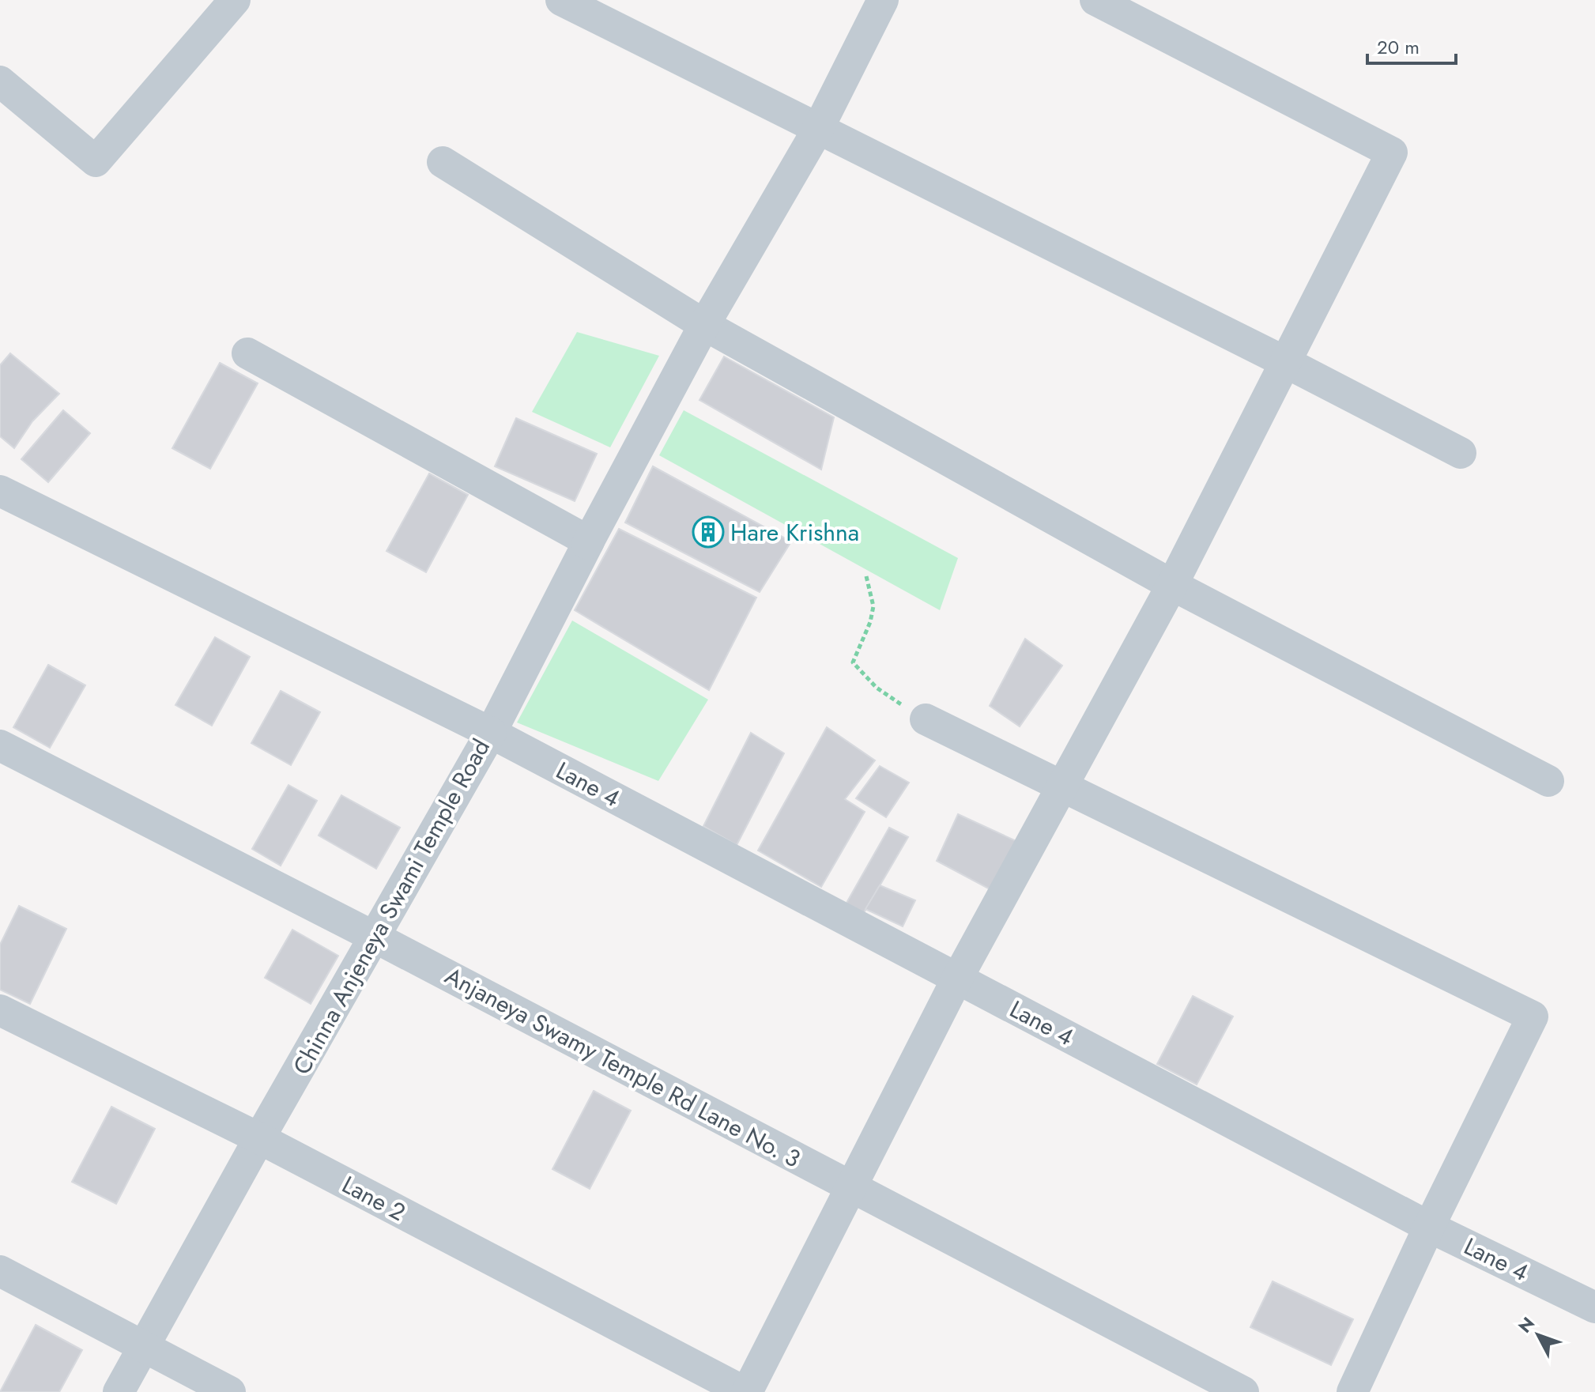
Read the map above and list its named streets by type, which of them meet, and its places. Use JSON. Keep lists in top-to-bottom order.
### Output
{
  "streets": {
    "street": [
      "Lane 4",
      "Chinna Anjeneya Swami Temple Road",
      "Anjaneya Swamy Temple Rd Lane No. 3",
      "Lane 2"
    ]
  },
  "crossings": [
    ["Lane 4", "Chinna Anjeneya Swami Temple Road"],
    ["Chinna Anjeneya Swami Temple Road", "Anjaneya Swamy Temple Rd Lane No. 3"],
    ["Chinna Anjeneya Swami Temple Road", "Lane 2"]
  ],
  "places": {
    "building": ["Hare Krishna"]
  },
  "scale_bar": "20 m",
  "north": "top left"
}
